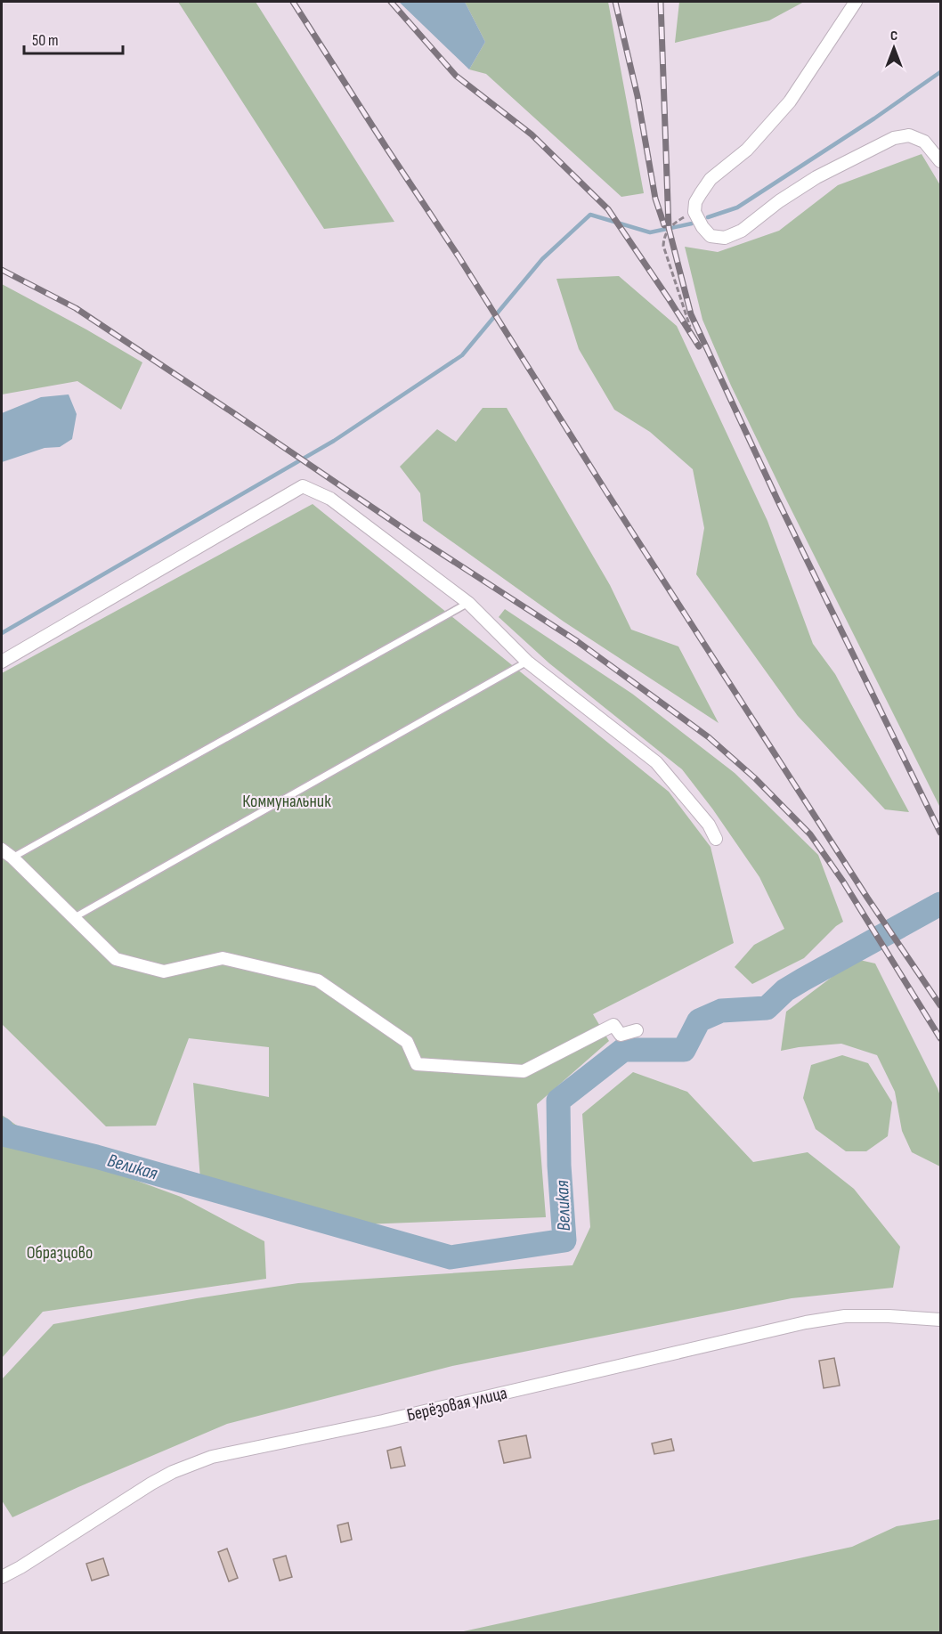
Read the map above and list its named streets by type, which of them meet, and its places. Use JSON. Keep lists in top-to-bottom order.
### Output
{
  "streets": {
    "street": ["Берёзовая улица"]
  },
  "water": ["Великая"],
  "parks": ["Коммунальник", "Образцово"],
  "scale_bar": "50 m",
  "north": "top"
}
